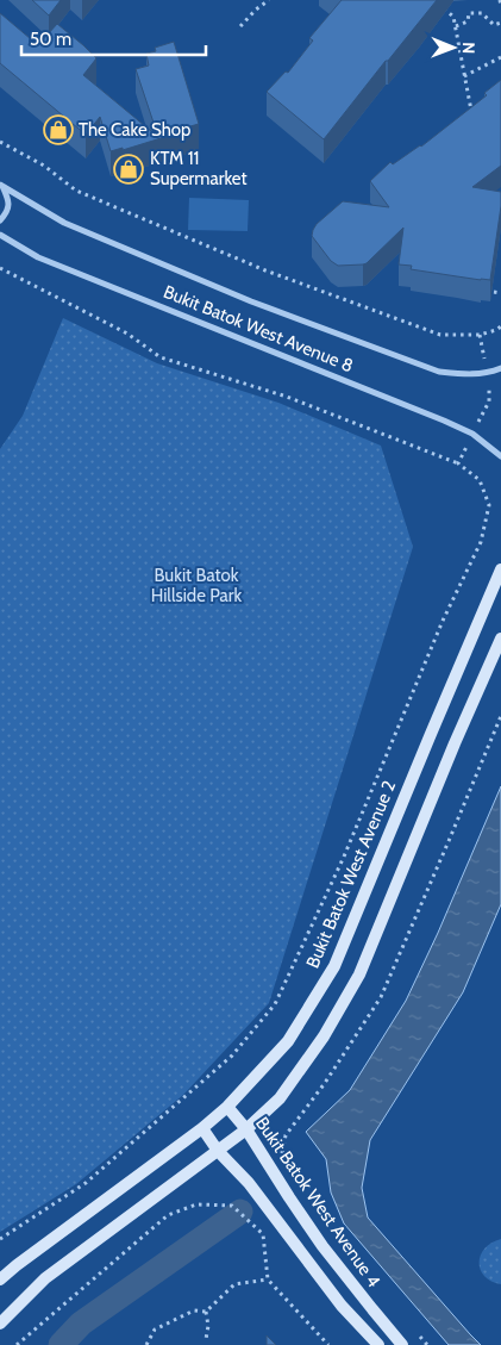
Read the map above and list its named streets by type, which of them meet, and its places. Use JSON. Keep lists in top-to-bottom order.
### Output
{
  "streets": {
    "main road": ["Bukit Batok West Avenue 2", "Bukit Batok West Avenue 4"],
    "street": ["Bukit Batok West Avenue 8"]
  },
  "crossings": [
    ["Bukit Batok West Avenue 2", "Bukit Batok West Avenue 4"]
  ],
  "parks": ["Bukit Batok Hillside Park"],
  "places": {
    "shop": ["The Cake Shop", "KTM 11 Supermarket"]
  },
  "scale_bar": "50 m",
  "north": "right"
}
